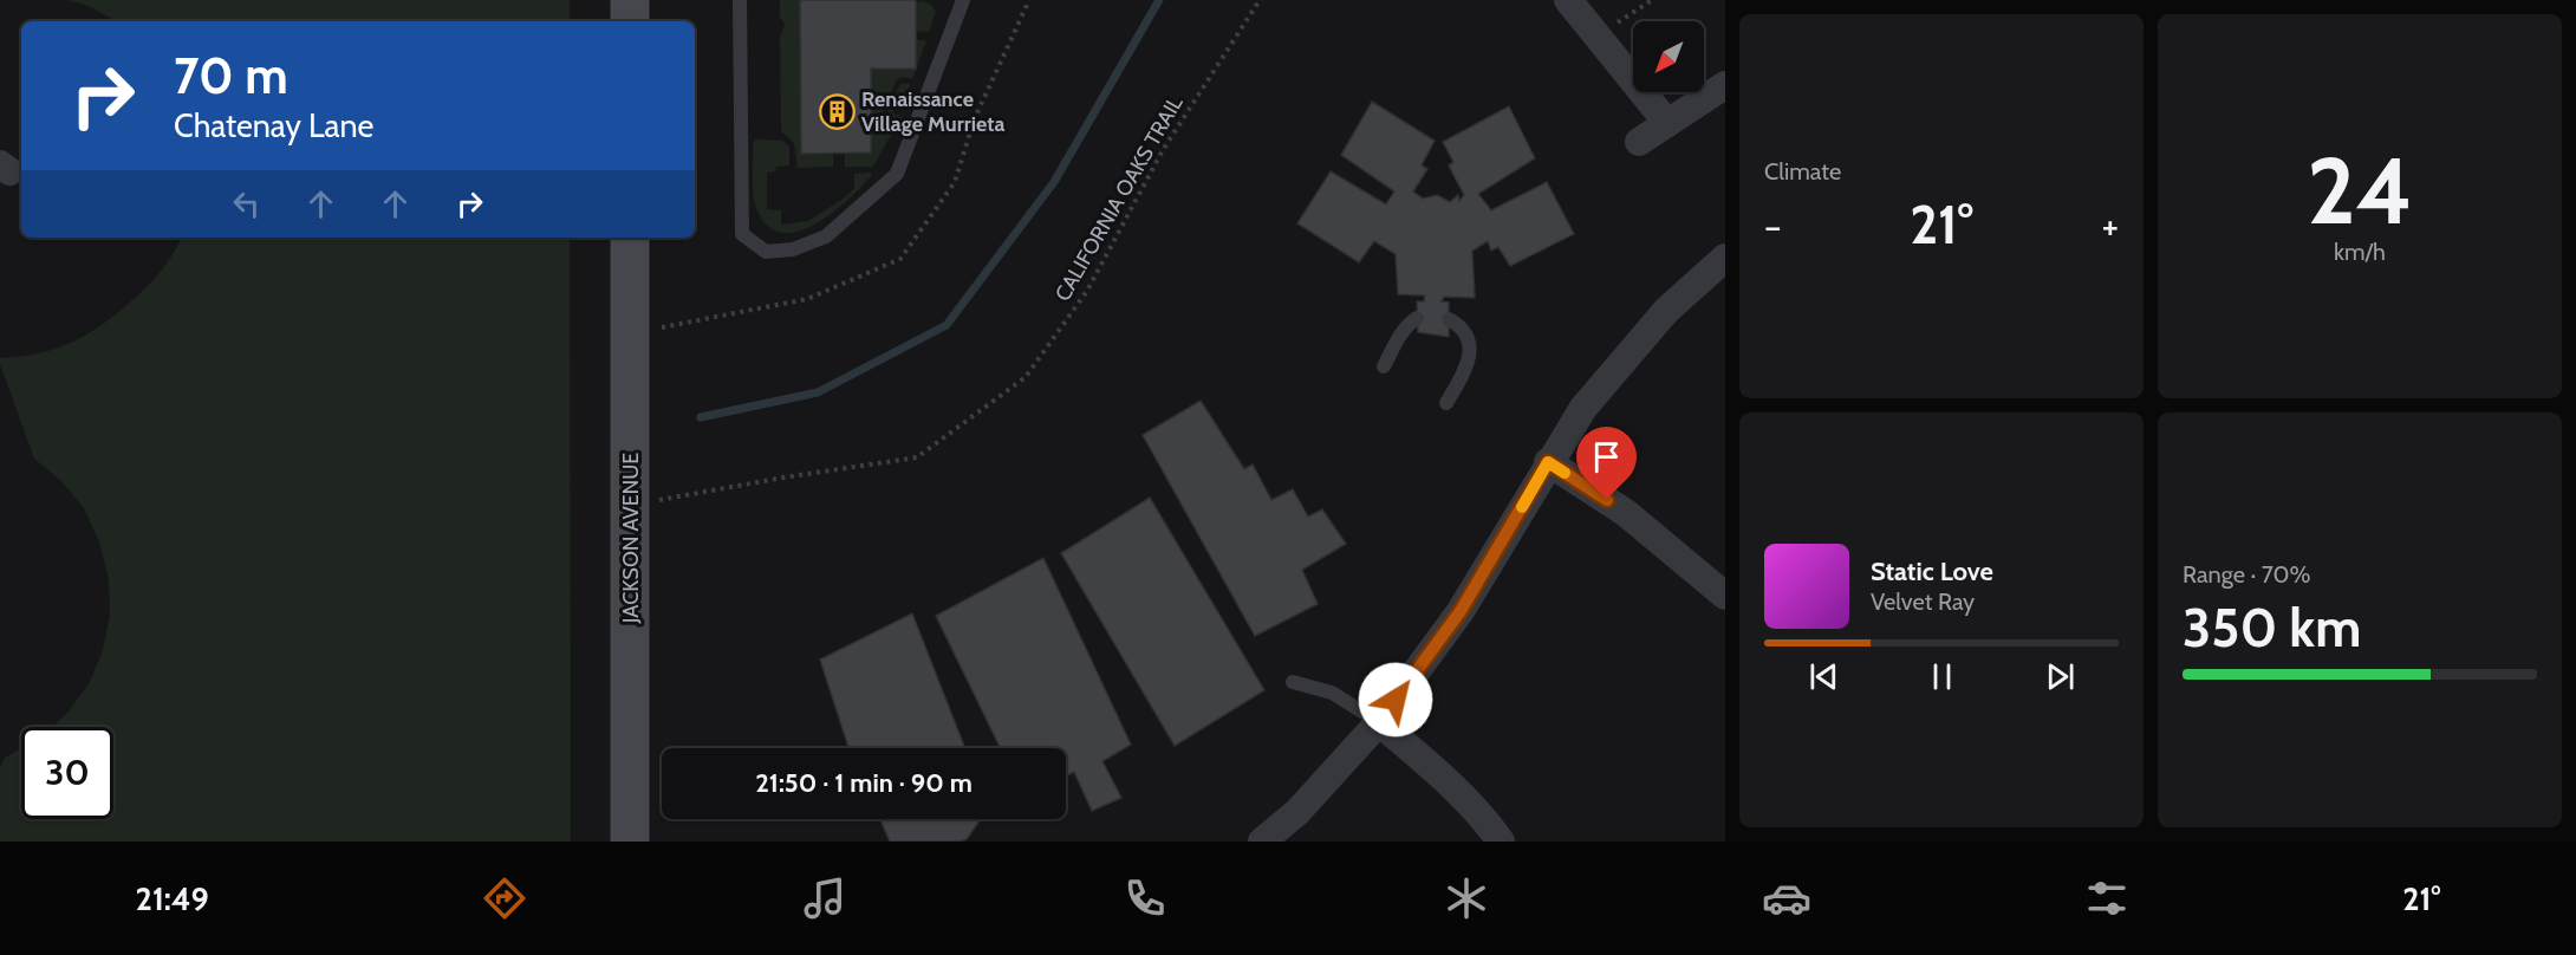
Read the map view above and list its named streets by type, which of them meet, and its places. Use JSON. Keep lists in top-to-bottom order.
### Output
{
  "streets": {
    "main road": ["JACKSON AVENUE"],
    "path": ["CALIFORNIA OAKS TRAIL"]
  },
  "crossings": [
    ["CALIFORNIA OAKS TRAIL", "JACKSON AVENUE"]
  ],
  "places": {
    "building": ["Renaissance Village Murrieta"]
  },
  "north": "bottom left",
  "page": {
    "tile": [
      "Climate",
      ["24", "km/h"],
      ["Range · 70%", "350 km"]
    ],
    "turn": ["70 m", "Chatenay Lane"],
    "heat": ["−", "21°", "+"],
    "song": ["Static Love", "Velvet Ray"],
    "limit": "30",
    "trip": "21:50 · 1 min · 90 m",
    "tabs": ["21:49", "21°"]
  }
}
